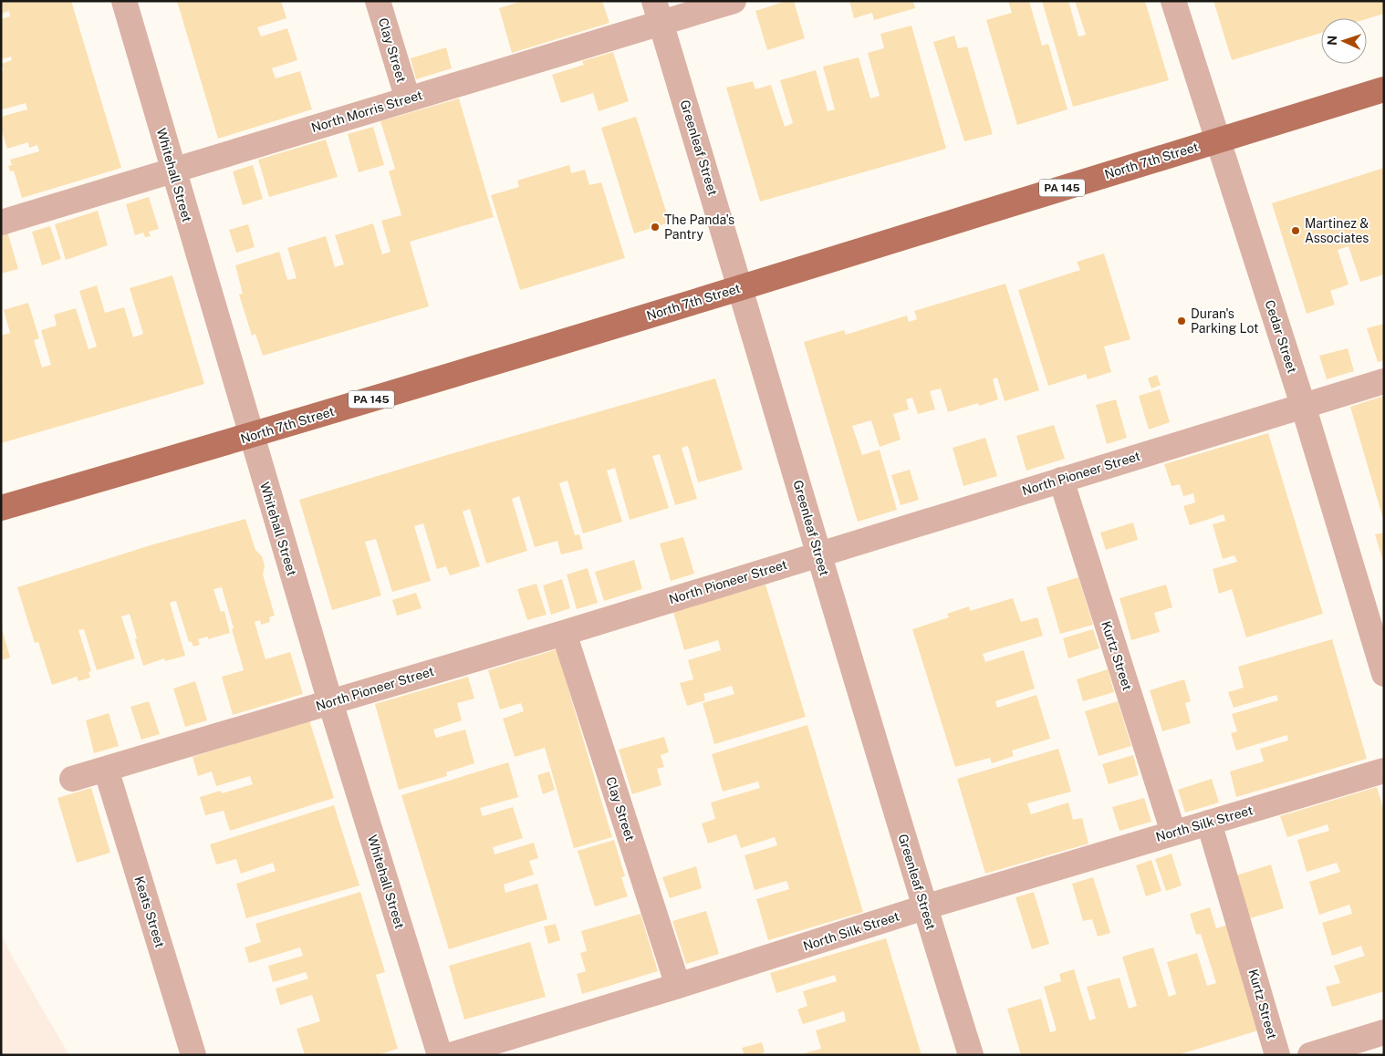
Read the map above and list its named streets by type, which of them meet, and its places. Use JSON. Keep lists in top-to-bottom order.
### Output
{
  "streets": {
    "main road": ["North 7th Street", "PA 145"],
    "street": [
      "Clay Street",
      "North Morris Street",
      "Greenleaf Street",
      "Whitehall Street",
      "Cedar Street",
      "North Pioneer Street",
      "Kurtz Street",
      "North Silk Street",
      "Keats Street"
    ]
  },
  "crossings": [
    ["Clay Street", "North Morris Street"],
    ["Clay Street", "North Pioneer Street"],
    ["Clay Street", "North Silk Street"],
    ["North Morris Street", "Greenleaf Street"],
    ["North Morris Street", "Whitehall Street"],
    ["Greenleaf Street", "North 7th Street"],
    ["Greenleaf Street", "North Pioneer Street"],
    ["Greenleaf Street", "North Silk Street"],
    ["North 7th Street", "Whitehall Street"],
    ["North 7th Street", "Cedar Street"],
    ["Whitehall Street", "North Pioneer Street"],
    ["Cedar Street", "North Pioneer Street"],
    ["North Pioneer Street", "Kurtz Street"],
    ["North Pioneer Street", "Keats Street"],
    ["Kurtz Street", "North Silk Street"]
  ],
  "places": ["The Panda's Pantry", "Martinez & Associates", "Duran's Parking Lot"],
  "north": "left"
}
